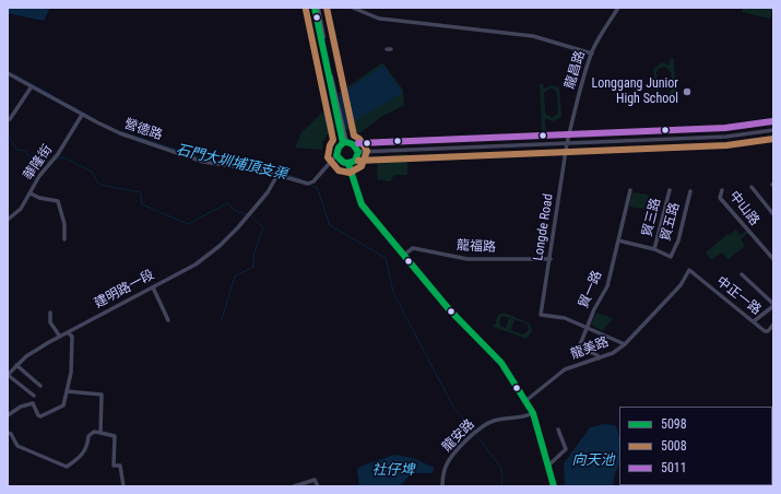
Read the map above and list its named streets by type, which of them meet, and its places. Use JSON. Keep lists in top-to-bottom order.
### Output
{
  "streets": {
    "street": [
      "龍昌路",
      "營德路",
      "華隆街",
      "中山路",
      "貿三路",
      "貿五路",
      "Longde Road",
      "龍福路",
      "建明路一段",
      "貿一路",
      "中正一路",
      "龍美路",
      "龍安路"
    ]
  },
  "crossings": [
    ["龍昌路", "Longde Road"],
    ["營德路", "華隆街"],
    ["營德路", "建明路一段"],
    ["貿三路", "貿五路"],
    ["Longde Road", "龍福路"],
    ["Longde Road", "貿一路"],
    ["貿一路", "龍美路"],
    ["中正一路", "龍美路"]
  ],
  "water": ["石門大圳埔頂支渠", "向天池", "社仔埤"],
  "places": ["Longgang Junior High School"],
  "lines": ["transit line 5098", "transit line 5008", "transit line 5011"],
  "legend": ["5098", "5008", "5011"]
}
